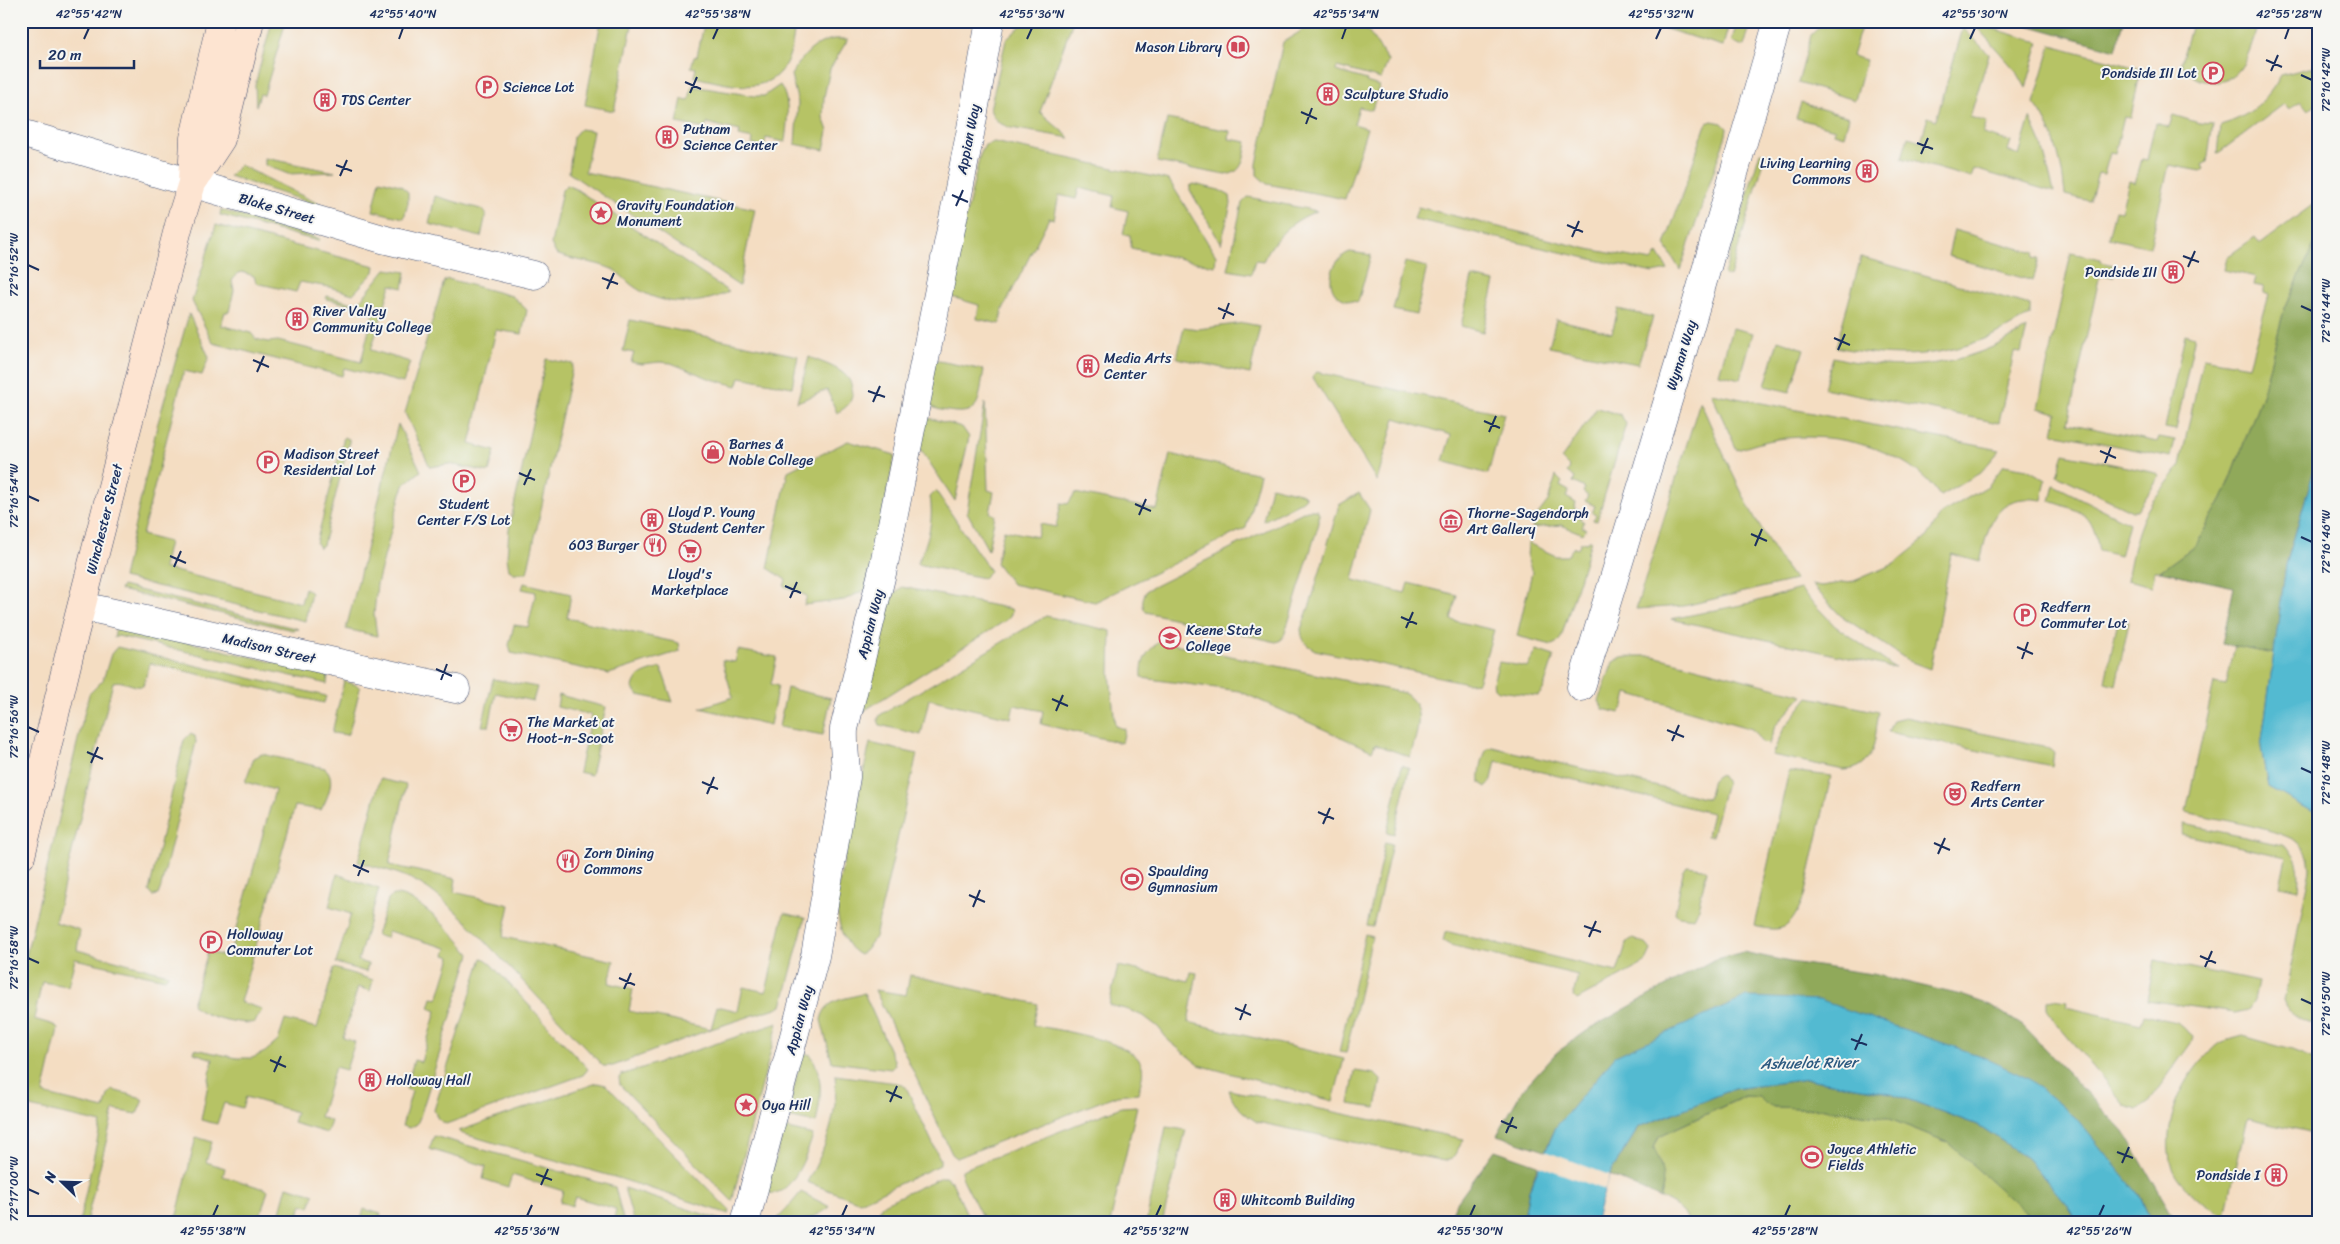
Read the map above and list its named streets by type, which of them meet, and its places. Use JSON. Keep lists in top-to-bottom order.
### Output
{
  "streets": {
    "street": [
      "Appian Way",
      "Blake Street",
      "Wyman Way",
      "Winchester Street",
      "Madison Street"
    ]
  },
  "crossings": [
    ["Blake Street", "Winchester Street"],
    ["Winchester Street", "Madison Street"]
  ],
  "water": ["Ashuelot River"],
  "places": {
    "library": ["Mason Library"],
    "parking": [
      "Pondside III Lot",
      "Science Lot",
      "Madison Street Residential Lot",
      "Student Center F/S Lot",
      "Redfern Commuter Lot",
      "Holloway Commuter Lot"
    ],
    "building": [
      "Sculpture Studio",
      "TDS Center",
      "Putnam Science Center",
      "Living Learning Commons",
      "Pondside III",
      "River Valley Community College",
      "Media Arts Center",
      "Lloyd P. Young Student Center",
      "Holloway Hall",
      "Pondside I",
      "Whitcomb Building"
    ],
    "place": ["Gravity Foundation Monument", "Oya Hill"],
    "shop": ["Barnes & Noble College"],
    "museum": ["Thorne-Sagendorph Art Gallery"],
    "restaurant": ["603 Burger", "Zorn Dining Commons"],
    "supermarket": ["Lloyd's Marketplace", "The Market at Hoot-n-Scoot"],
    "school or university": ["Keene State College"],
    "theatre": ["Redfern Arts Center"],
    "sports": ["Spaulding Gymnasium", "Joyce Athletic Fields"]
  },
  "scale_bar": "20 m",
  "north": "top left",
  "coordinates": [
    "42°55'42\"N",
    "42°55'40\"N",
    "42°55'38\"N",
    "42°55'36\"N",
    "42°55'34\"N",
    "42°55'32\"N",
    "42°55'30\"N",
    "42°55'28\"N",
    "72°16'42\"W",
    "72°16'52\"W",
    "72°16'44\"W",
    "72°16'54\"W",
    "72°16'46\"W",
    "72°16'56\"W",
    "72°16'48\"W",
    "72°16'58\"W",
    "72°16'50\"W",
    "72°17'00\"W",
    "42°55'26\"N"
  ]
}
